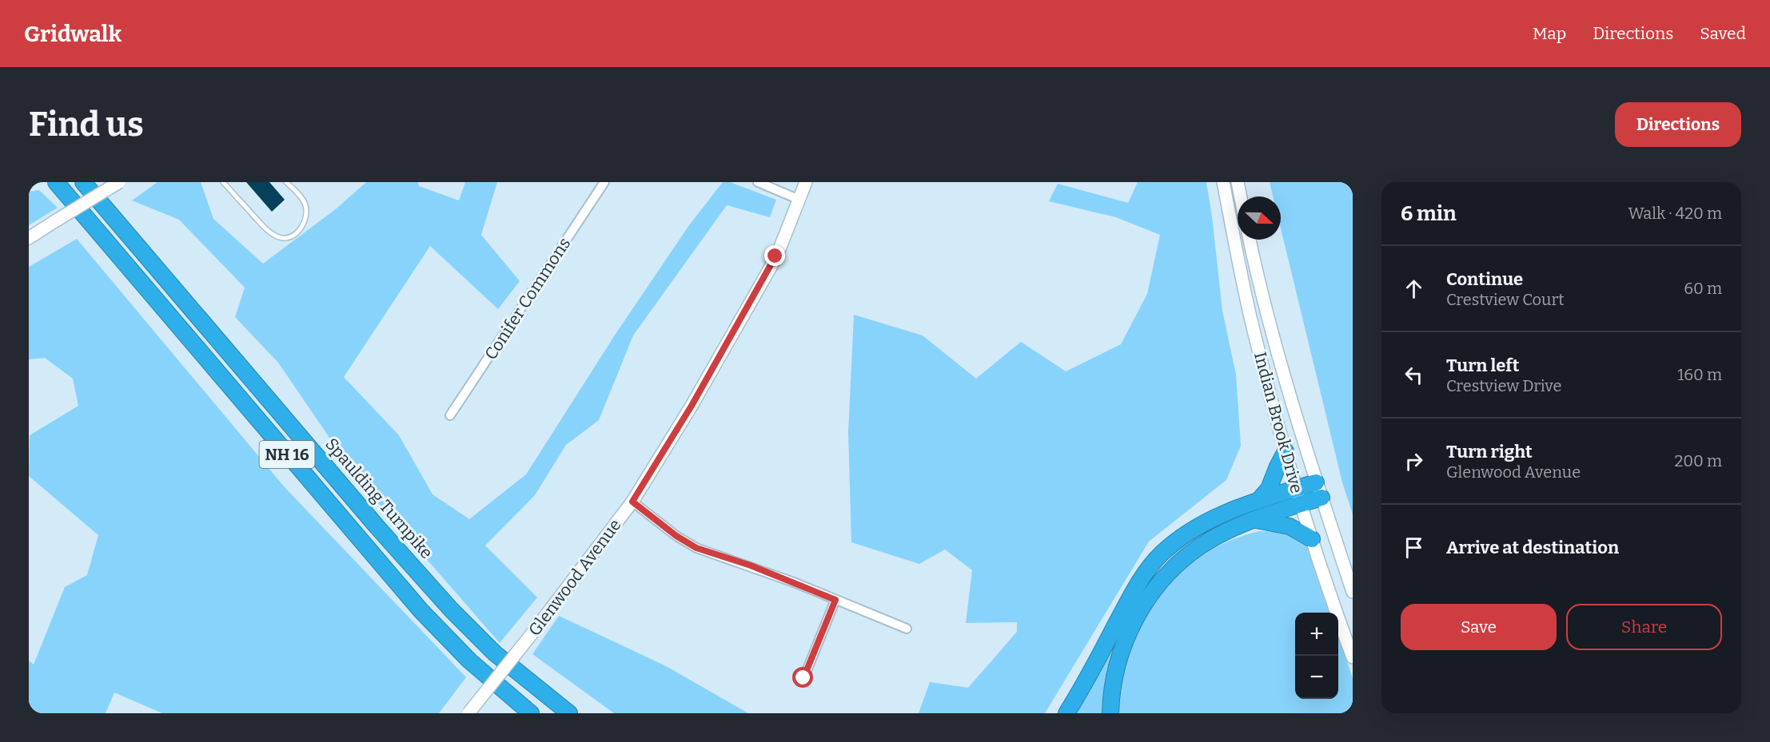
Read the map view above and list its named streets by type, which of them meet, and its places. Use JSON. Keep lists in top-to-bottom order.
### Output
{
  "streets": {
    "highway": ["NH 16", "Spaulding Turnpike"],
    "main road": ["Indian Brook Drive", "Glenwood Avenue"],
    "street": ["Conifer Commons"]
  },
  "north": "right",
  "page": {
    "header": "Gridwalk",
    "nav": ["Map", "Directions", "Saved"],
    "buttons": [
      "Directions",
      ["Save", "Share"]
    ],
    "title": "Find us",
    "heading": ["6 min", "Walk · 420 m"],
    "list": [
      ["Continue", "Crestview Court", "60 m"],
      ["Turn left", "Crestview Drive", "160 m"],
      ["Turn right", "Glenwood Avenue", "200 m"],
      "Arrive at destination"
    ],
    "map_buttons": ["+", "−"]
  }
}
